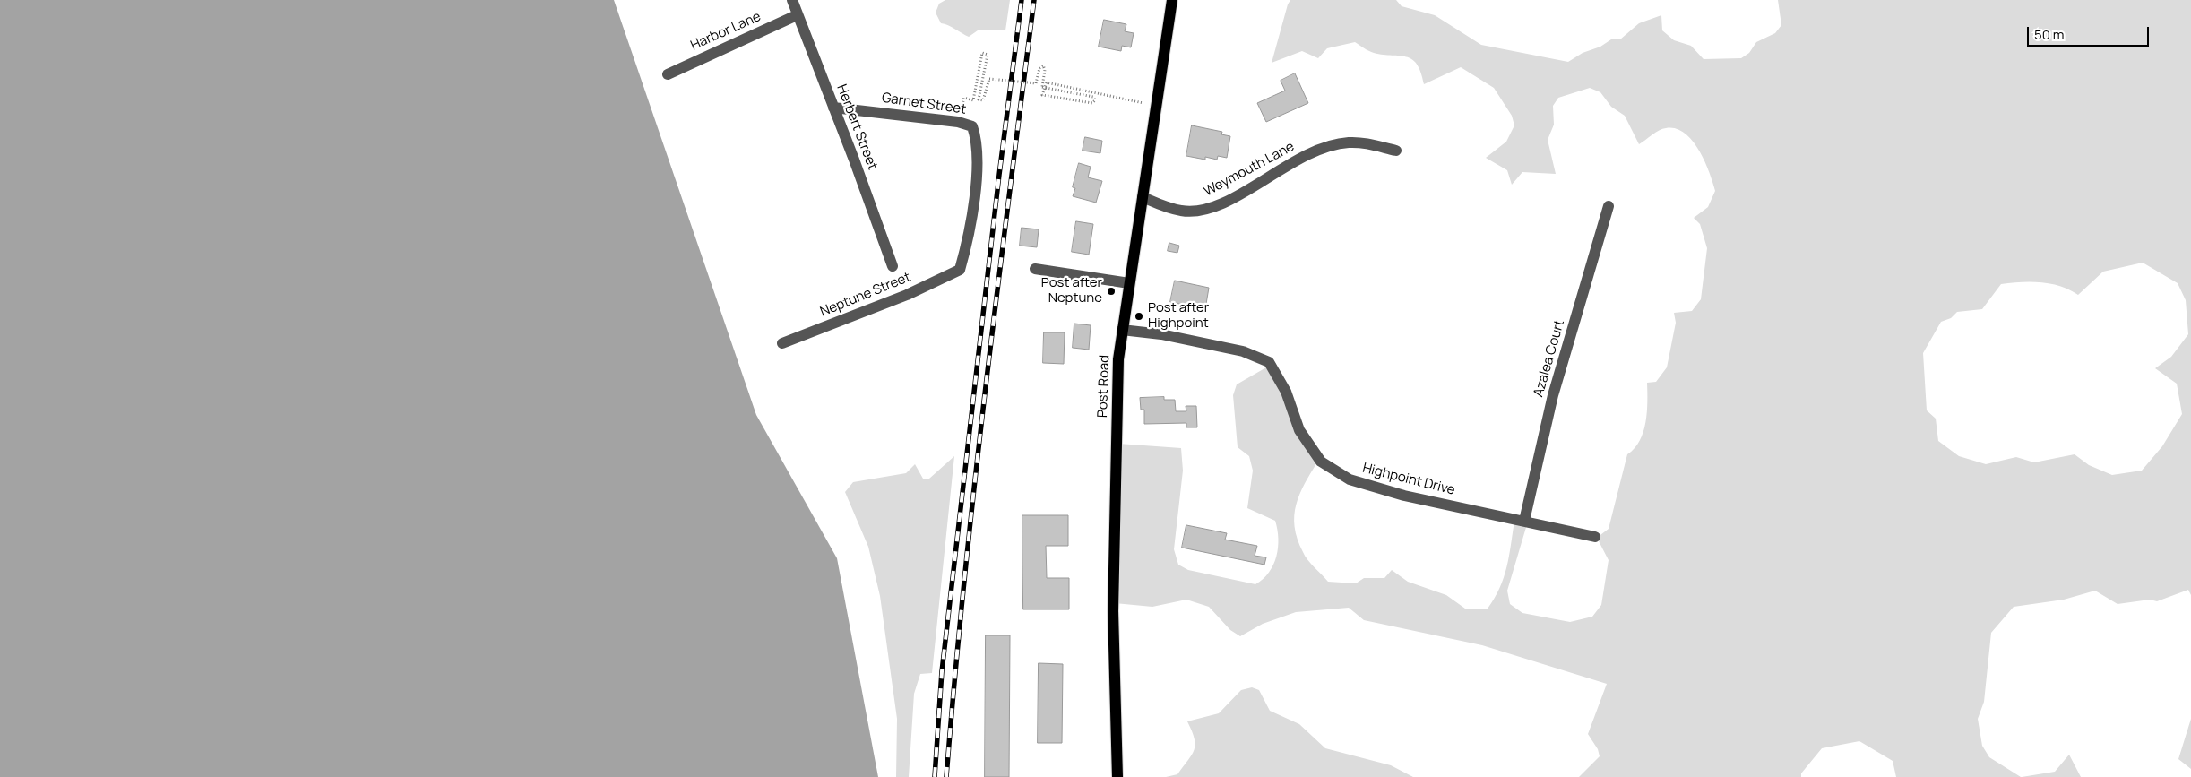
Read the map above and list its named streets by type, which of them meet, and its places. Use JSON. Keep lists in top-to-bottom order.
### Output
{
  "streets": {
    "main road": ["Post Road"],
    "street": [
      "Harbor Lane",
      "Garnet Street",
      "Herbert Street",
      "Weymouth Lane",
      "Neptune Street",
      "Azalea Court",
      "Highpoint Drive"
    ]
  },
  "crossings": [
    ["Harbor Lane", "Herbert Street"],
    ["Garnet Street", "Herbert Street"],
    ["Garnet Street", "Neptune Street"],
    ["Weymouth Lane", "Post Road"],
    ["Azalea Court", "Highpoint Drive"],
    ["Post Road", "Highpoint Drive"]
  ],
  "places": ["Post after Neptune", "Post after Highpoint"],
  "scale_bar": "50 m"
}
